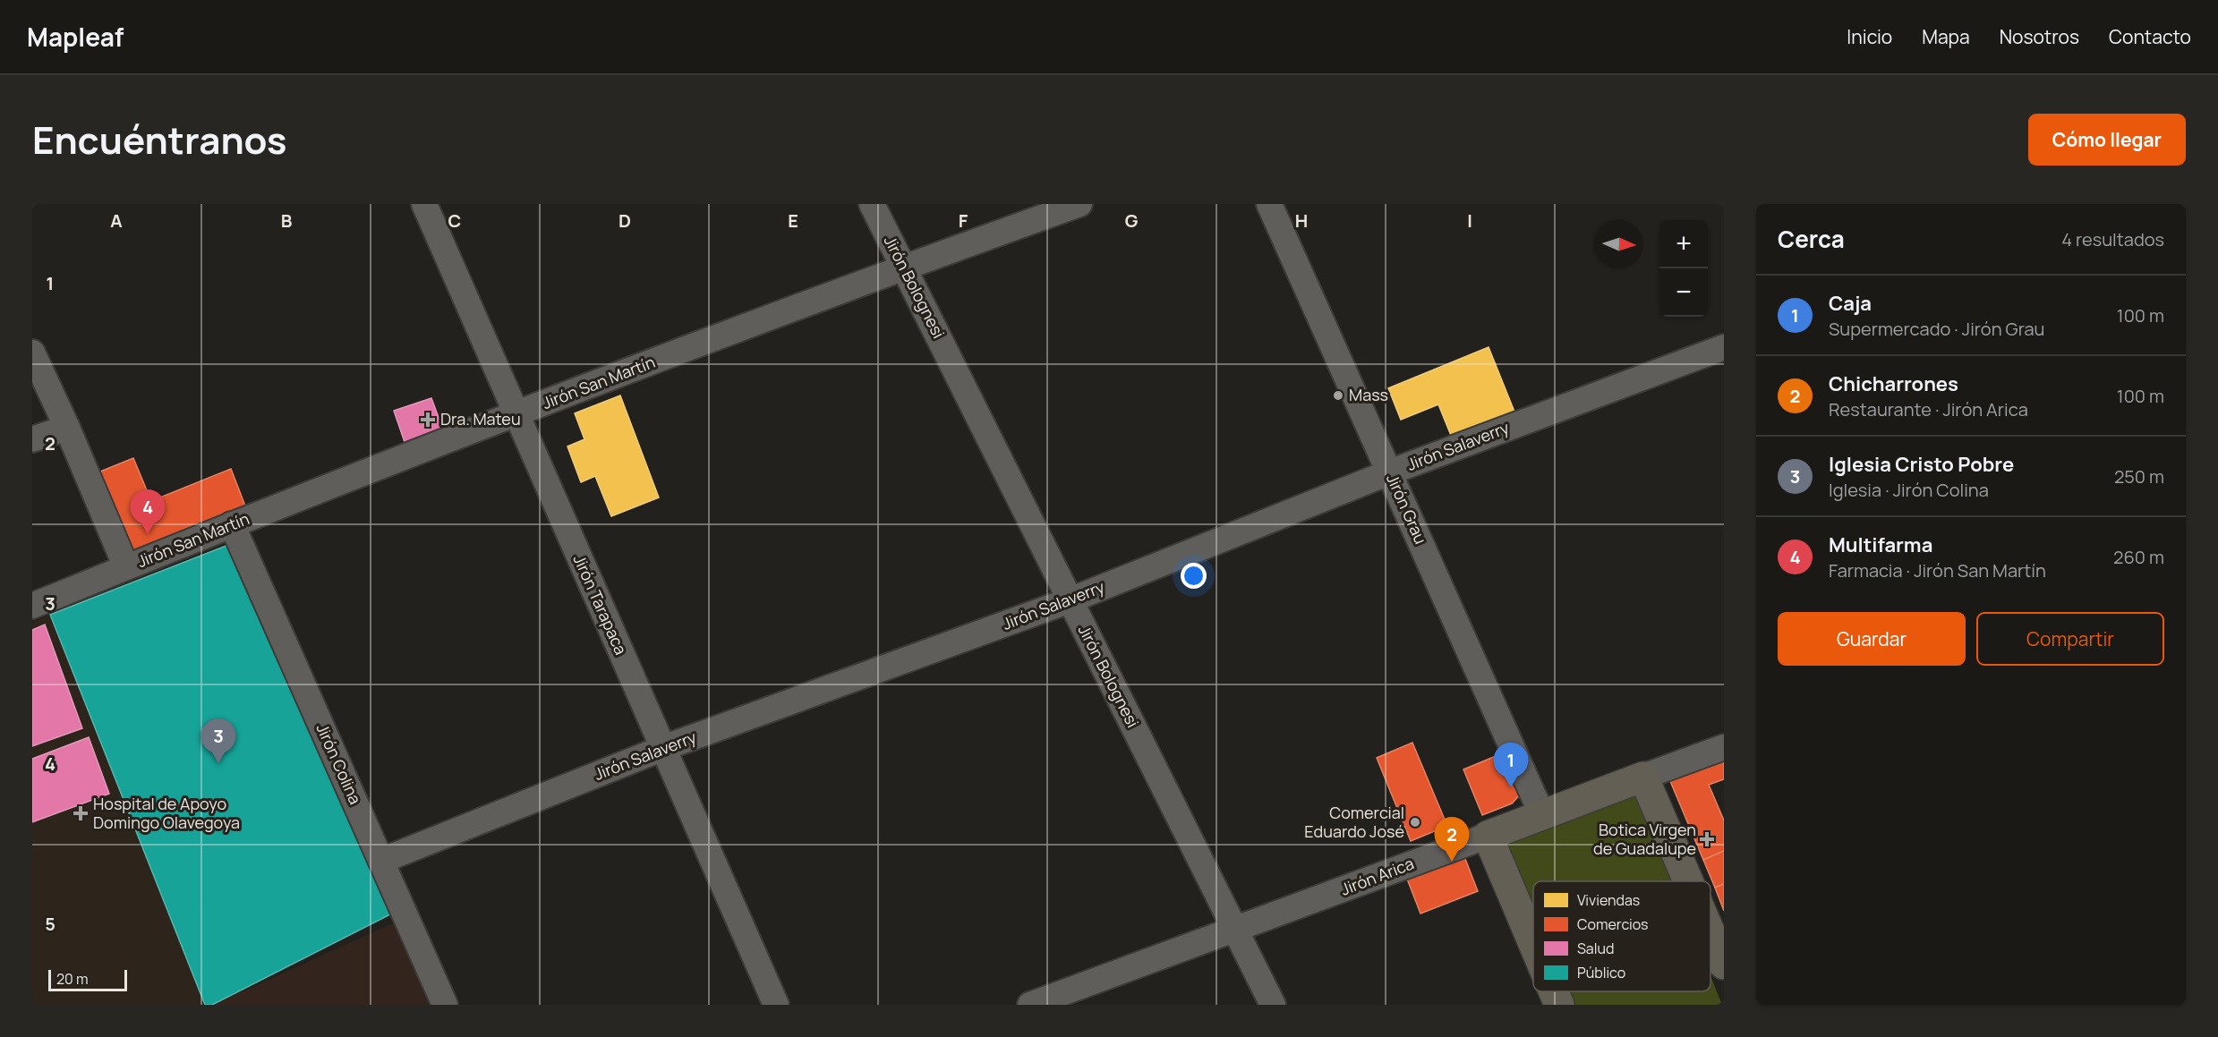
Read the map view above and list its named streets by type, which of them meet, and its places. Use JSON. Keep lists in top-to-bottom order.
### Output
{
  "streets": {
    "main road": ["Jirón Arica"],
    "street": [
      "Jirón Bolognesi",
      "Jirón San Martín",
      "Jirón Salaverry",
      "Jirón Grau",
      "Jirón Tarapaca",
      "Jirón Colina"
    ]
  },
  "crossings": [
    ["Jirón Bolognesi", "Jirón San Martín"],
    ["Jirón Bolognesi", "Jirón Salaverry"],
    ["Jirón Bolognesi", "Jirón Arica"],
    ["Jirón San Martín", "Jirón Tarapaca"],
    ["Jirón San Martín", "Jirón Colina"],
    ["Jirón Salaverry", "Jirón Grau"],
    ["Jirón Salaverry", "Jirón Tarapaca"],
    ["Jirón Salaverry", "Jirón Colina"],
    ["Jirón Grau", "Jirón Arica"]
  ],
  "places": {
    "other": ["Mass", "Comercial Eduardo José"],
    "health": ["Dra. Mateu", "Hospital de Apoyo Domingo Olavegoya", "Botica Virgen de Guadalupe"]
  },
  "legend": [
    "Viviendas",
    "Comercios",
    "Salud",
    "Público"
  ],
  "scale_bar": "20 m",
  "north": "right",
  "page": {
    "header": "Mapleaf",
    "nav": [
      "Inicio",
      "Mapa",
      "Nosotros",
      "Contacto"
    ],
    "title": "Encuéntranos",
    "buttons": [
      "Cómo llegar",
      ["Guardar", "Compartir"]
    ],
    "heading": ["Cerca", "4 resultados"],
    "map_buttons": ["+", "−"],
    "list": [
      {
        "mark": "1",
        "name": "Caja",
        "note": "Supermercado · Jirón Grau",
        "value": "100 m"
      },
      {
        "mark": "2",
        "name": "Chicharrones",
        "note": "Restaurante · Jirón Arica",
        "value": "100 m"
      },
      {
        "mark": "3",
        "name": "Iglesia Cristo Pobre",
        "note": "Iglesia · Jirón Colina",
        "value": "250 m"
      },
      {
        "mark": "4",
        "name": "Multifarma",
        "note": "Farmacia · Jirón San Martín",
        "value": "260 m"
      }
    ],
    "pins": [
      "4",
      "3",
      "1",
      "2"
    ],
    "scale": "20 m"
  },
  "grid": {
    "columns": [
      "A",
      "B",
      "C",
      "D",
      "E",
      "F",
      "G",
      "H",
      "I"
    ],
    "rows": [
      "1",
      "2",
      "3",
      "4",
      "5"
    ]
  }
}
